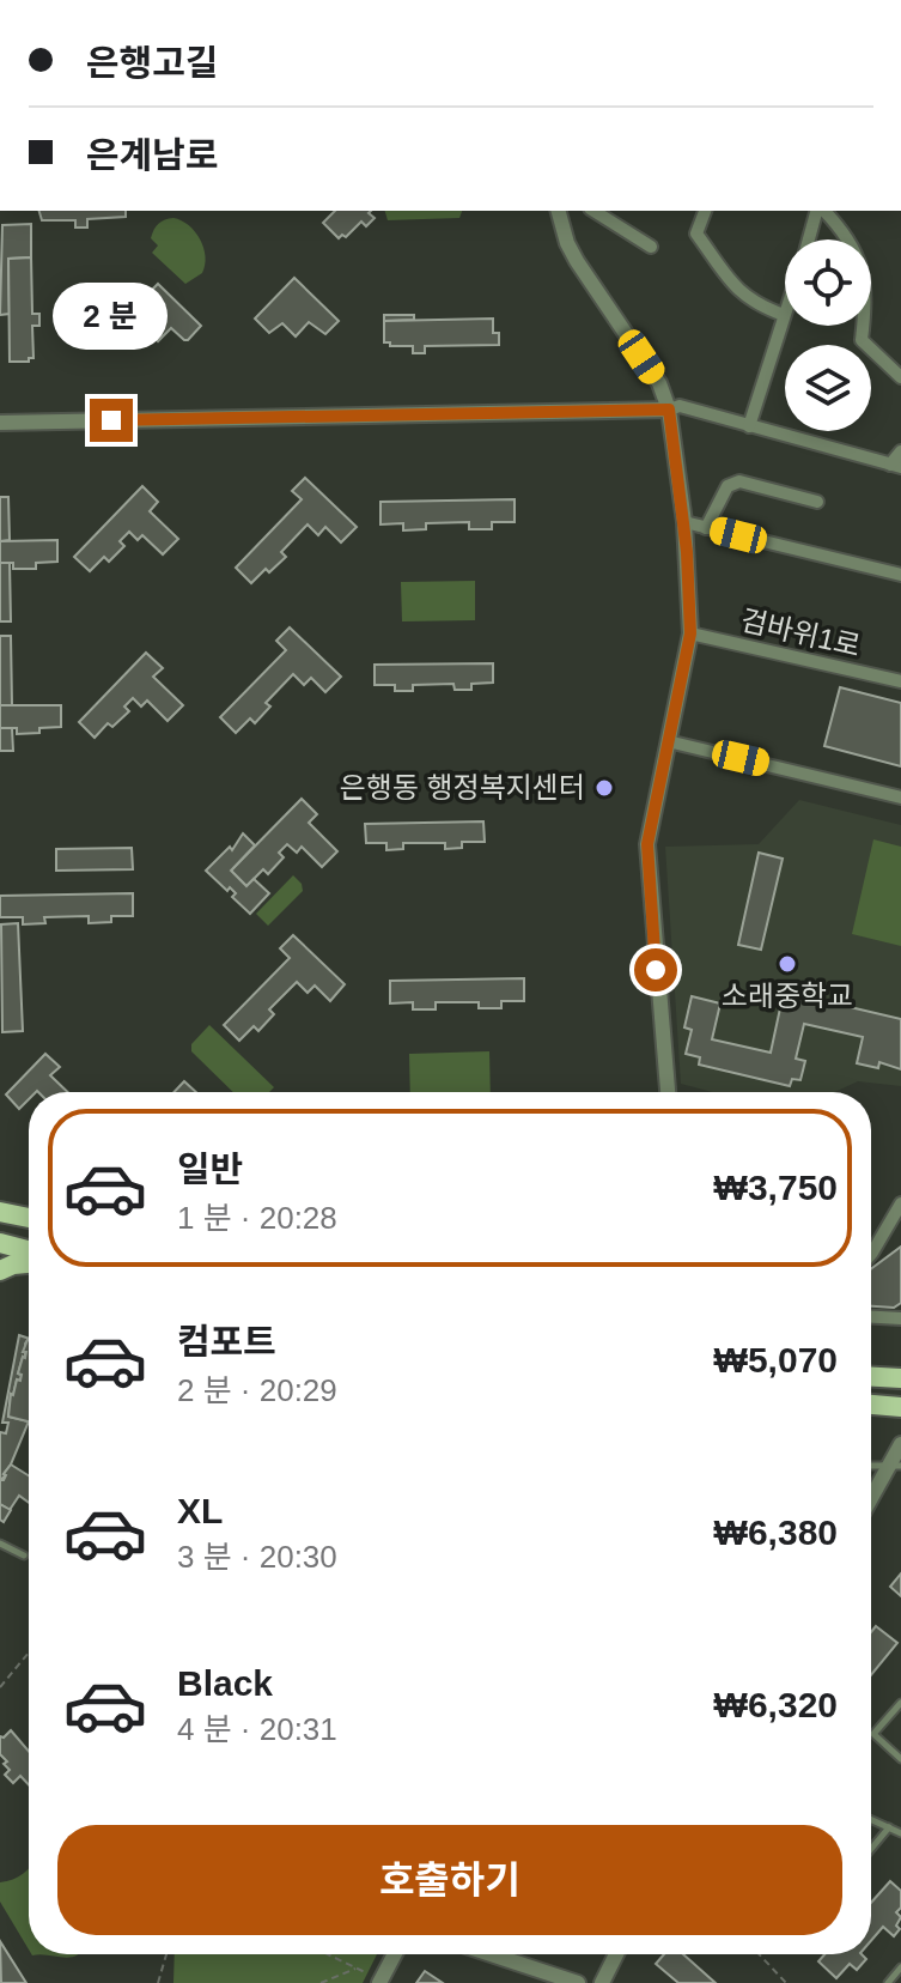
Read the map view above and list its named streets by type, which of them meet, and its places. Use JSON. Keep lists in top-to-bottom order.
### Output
{
  "streets": {
    "street": ["검바위1로"]
  },
  "places": ["은행동 행정복지센터", "소래중학교"],
  "page": {
    "banner": ["은행고길", "은계남로"],
    "bubble": "2 분",
    "list": [
      {
        "name": "일반",
        "note": "1 분 · 20:28",
        "value": "₩3,750"
      },
      {
        "name": "컴포트",
        "note": "2 분 · 20:29",
        "value": "₩5,070"
      },
      {
        "name": "XL",
        "note": "3 분 · 20:30",
        "value": "₩6,380"
      },
      {
        "name": "Black",
        "note": "4 분 · 20:31",
        "value": "₩6,320"
      }
    ],
    "buttons": "호출하기"
  }
}
